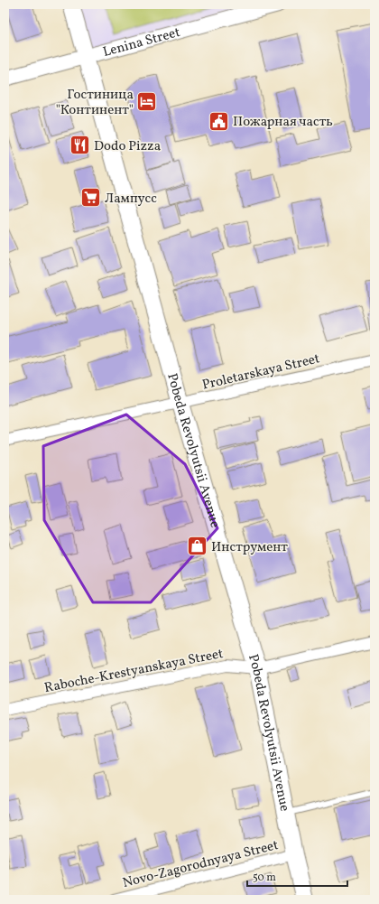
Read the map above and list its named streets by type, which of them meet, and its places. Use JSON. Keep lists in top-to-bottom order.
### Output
{
  "streets": {
    "main road": ["Lenina Street", "Pobeda Revolyutsii Avenue"],
    "street": ["Proletarskaya Street", "Raboche-Krestyanskaya Street", "Novo-Zagorodnyaya Street"]
  },
  "crossings": [
    ["Lenina Street", "Pobeda Revolyutsii Avenue"],
    ["Proletarskaya Street", "Pobeda Revolyutsii Avenue"],
    ["Pobeda Revolyutsii Avenue", "Raboche-Krestyanskaya Street"],
    ["Pobeda Revolyutsii Avenue", "Novo-Zagorodnyaya Street"]
  ],
  "places": {
    "hotel": ["Гостиница \"Континент\""],
    "public building": ["Пожарная часть"],
    "restaurant": ["Dodo Pizza"],
    "supermarket": ["Лампусс"],
    "shop": ["Инструмент"]
  },
  "scale_bar": "50 m"
}
